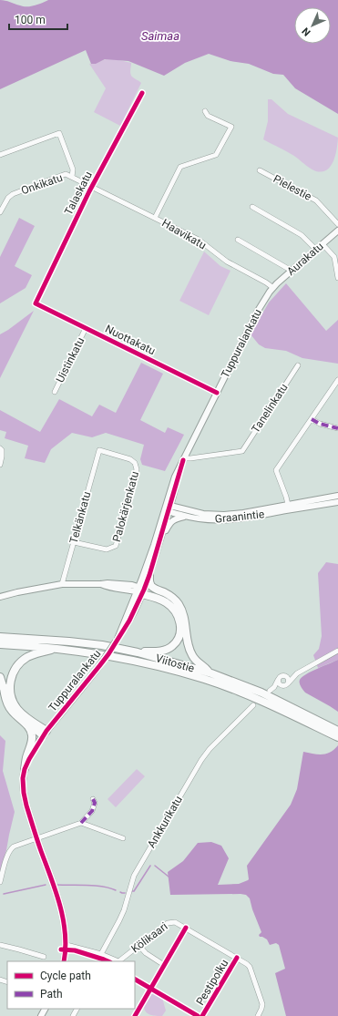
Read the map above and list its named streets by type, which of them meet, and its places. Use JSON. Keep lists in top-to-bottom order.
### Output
{
  "streets": {
    "highway": ["Viitostie"],
    "street": [
      "Onkikatu",
      "Pielestie",
      "Talaskatu",
      "Haavikatu",
      "Aurakatu",
      "Nuottakatu",
      "Tuppuralankatu",
      "Uistinkatu",
      "Tanelinkatu",
      "Palokärjenkatu",
      "Graanintie",
      "Telkänkatu",
      "Ankkurikatu",
      "Kölikaari"
    ],
    "cycle path": ["Pestipolku"]
  },
  "crossings": [
    ["Onkikatu", "Talaskatu"],
    ["Onkikatu", "Haavikatu"],
    ["Talaskatu", "Haavikatu"],
    ["Talaskatu", "Nuottakatu"],
    ["Haavikatu", "Aurakatu"],
    ["Haavikatu", "Tuppuralankatu"],
    ["Aurakatu", "Tuppuralankatu"],
    ["Nuottakatu", "Tuppuralankatu"],
    ["Nuottakatu", "Uistinkatu"],
    ["Tuppuralankatu", "Tanelinkatu"],
    ["Tuppuralankatu", "Graanintie"],
    ["Palokärjenkatu", "Telkänkatu"]
  ],
  "water": ["Saimaa"],
  "legend": ["Cycle path", "Path"],
  "scale_bar": "100 m",
  "north": "bottom left"
}
